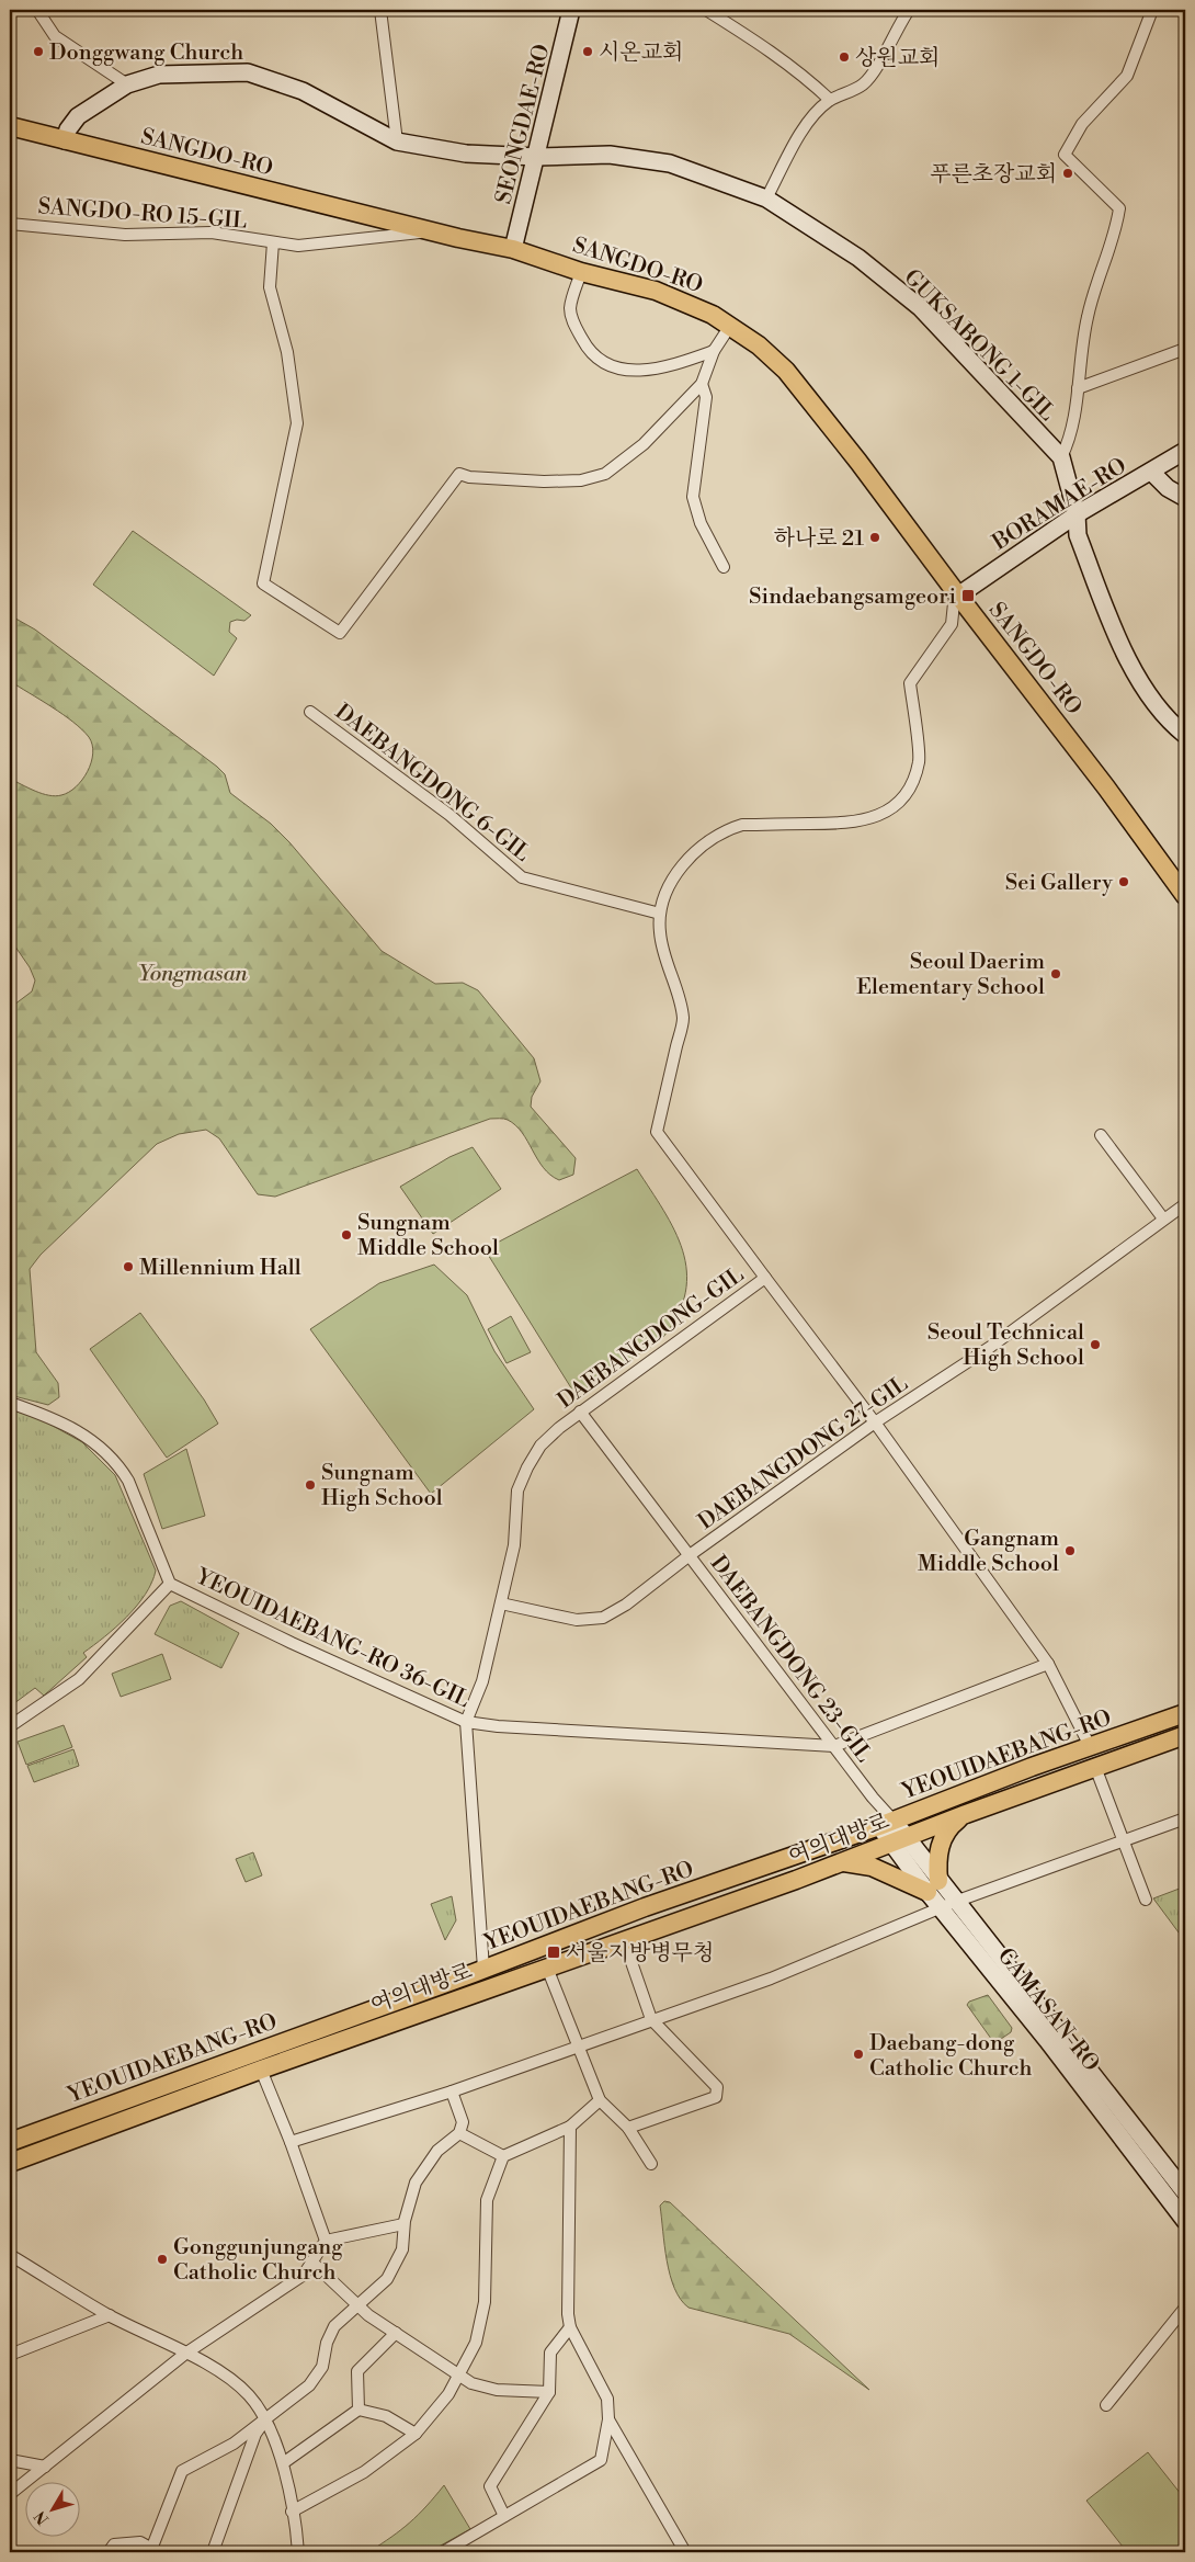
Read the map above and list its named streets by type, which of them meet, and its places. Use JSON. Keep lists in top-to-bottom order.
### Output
{
  "streets": {
    "main road": ["SANGDO-RO", "YEOUIDAEBANG-RO", "여의대방로"],
    "street": [
      "SEONGDAE-RO",
      "SANGDO-RO 15-GIL",
      "GUKSABONG 1-GIL",
      "BORAMAE-RO",
      "DAEBANGDONG 6-GIL",
      "DAEBANGDONG-GIL",
      "DAEBANGDONG 27-GIL",
      "YEOUIDAEBANG-RO 36-GIL",
      "DAEBANGDONG 23-GIL",
      "GAMASAN-RO"
    ]
  },
  "crossings": [
    ["SEONGDAE-RO", "SANGDO-RO"],
    ["SEONGDAE-RO", "GUKSABONG 1-GIL"],
    ["SANGDO-RO", "SANGDO-RO 15-GIL"],
    ["SANGDO-RO", "GUKSABONG 1-GIL"],
    ["SANGDO-RO", "BORAMAE-RO"],
    ["SANGDO-RO", "DAEBANGDONG-GIL"],
    ["BORAMAE-RO", "DAEBANGDONG-GIL"],
    ["DAEBANGDONG 6-GIL", "DAEBANGDONG-GIL"],
    ["DAEBANGDONG-GIL", "DAEBANGDONG 27-GIL"],
    ["DAEBANGDONG-GIL", "YEOUIDAEBANG-RO 36-GIL"],
    ["DAEBANGDONG-GIL", "DAEBANGDONG 23-GIL"],
    ["DAEBANGDONG-GIL", "YEOUIDAEBANG-RO"],
    ["DAEBANGDONG 27-GIL", "DAEBANGDONG 23-GIL"],
    ["YEOUIDAEBANG-RO 36-GIL", "DAEBANGDONG 23-GIL"],
    ["DAEBANGDONG 23-GIL", "YEOUIDAEBANG-RO"],
    ["DAEBANGDONG 23-GIL", "GAMASAN-RO"],
    ["YEOUIDAEBANG-RO", "여의대방로"],
    ["YEOUIDAEBANG-RO", "GAMASAN-RO"],
    ["여의대방로", "GAMASAN-RO"]
  ],
  "parks": ["Yongmasan"],
  "places": {
    "other": [
      "Donggwang Church",
      "시온교회",
      "상원교회",
      "푸른초장교회",
      "하나로 21",
      "Sei Gallery",
      "Seoul Daerim Elementary School",
      "Sungnam Middle School",
      "Millennium Hall",
      "Seoul Technical High School",
      "Sungnam High School",
      "Gangnam Middle School",
      "Daebang-dong Catholic Church",
      "Gonggunjungang Catholic Church"
    ],
    "transit": ["Sindaebangsamgeori", "서울지방병무청"]
  },
  "north": "bottom left"
}
